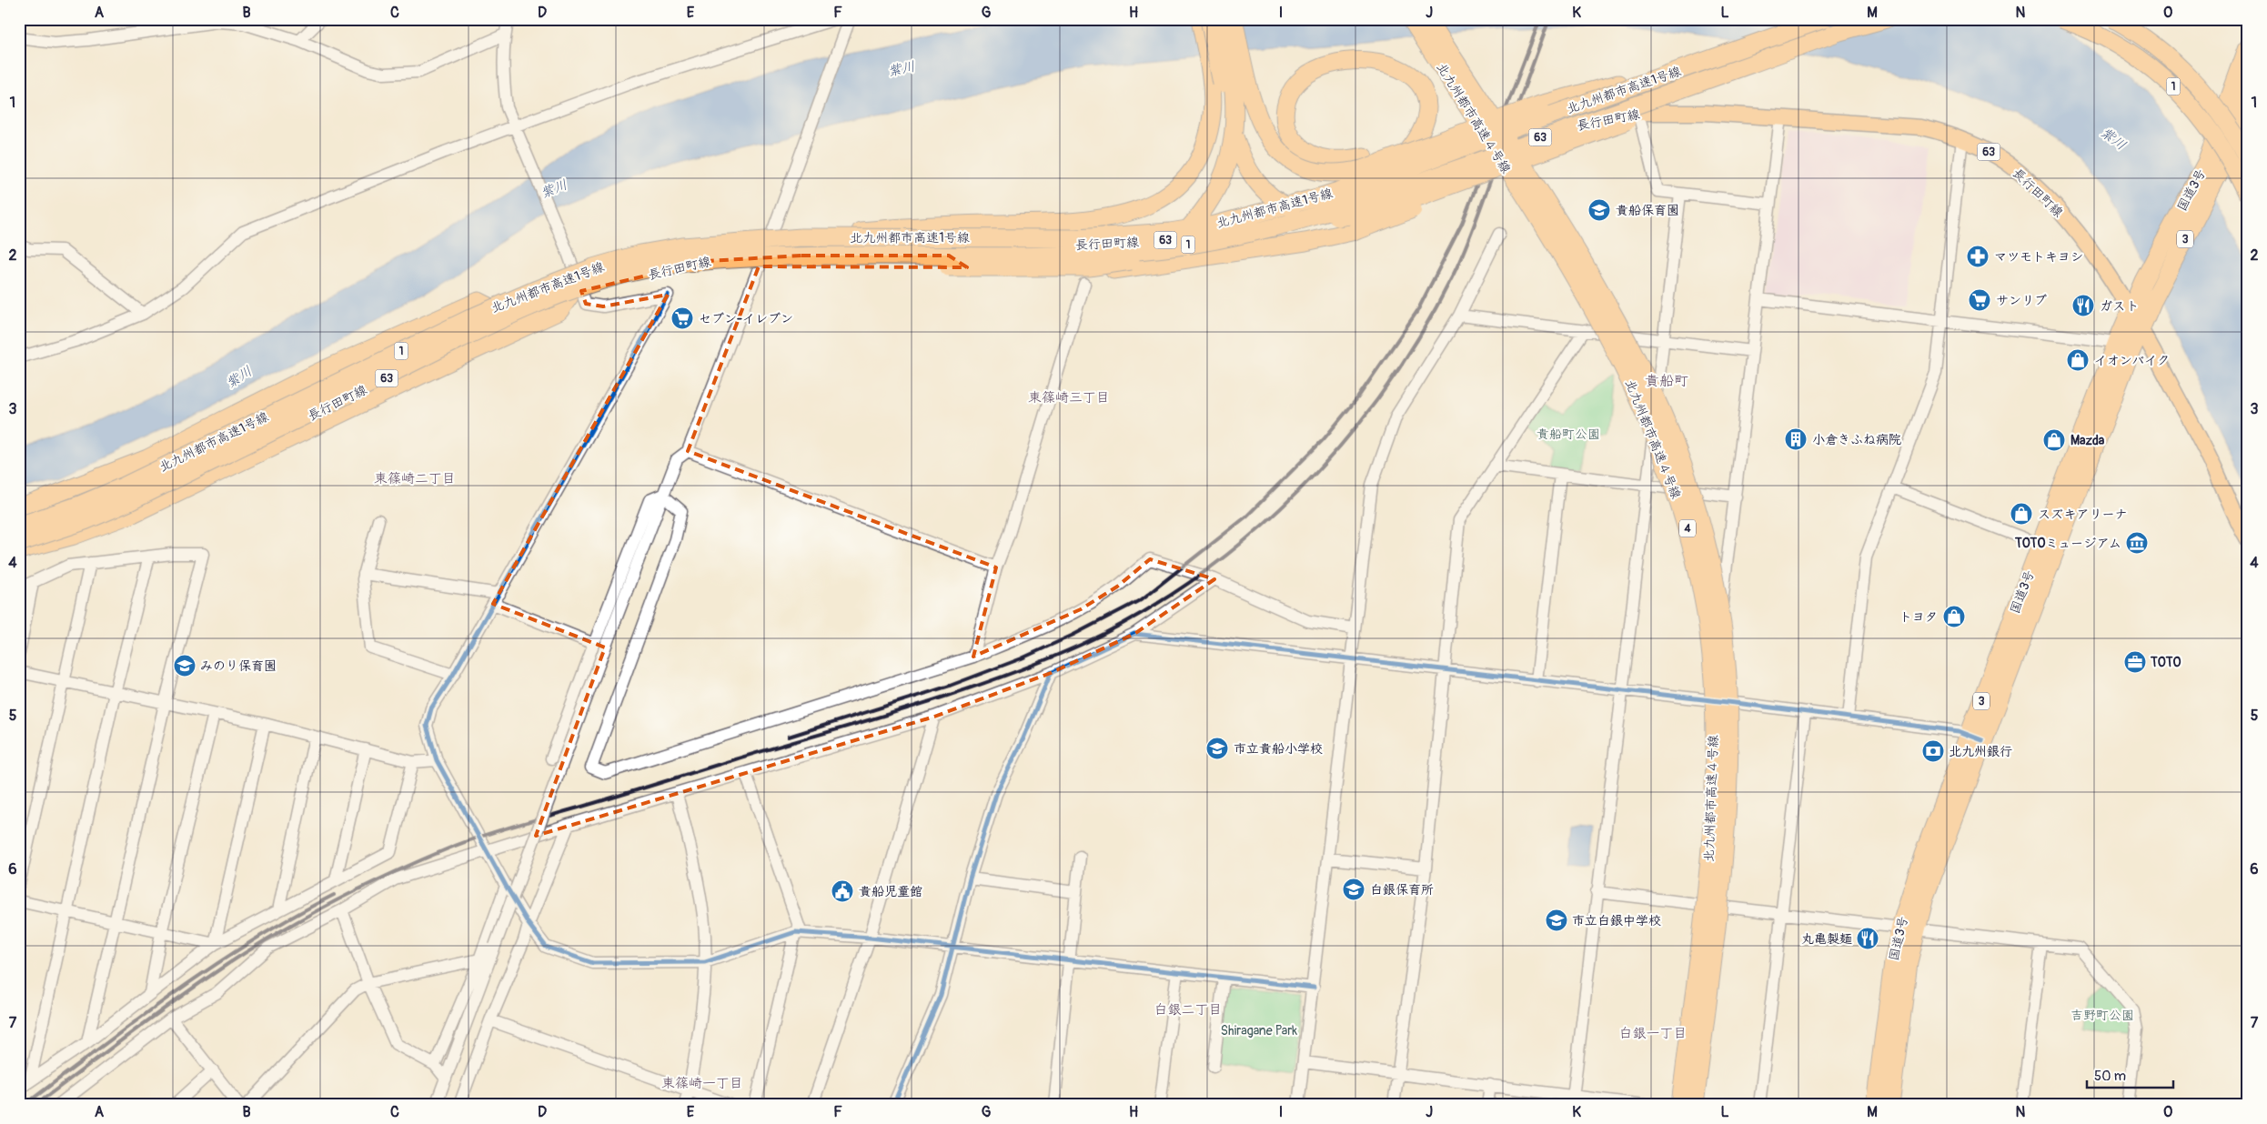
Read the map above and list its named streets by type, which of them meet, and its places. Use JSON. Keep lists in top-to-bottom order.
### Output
{
  "streets": {
    "highway": [
      "1",
      "北九州都市高速1号線",
      "北九州都市高速４号線",
      "国道3号",
      "3",
      "4"
    ],
    "main road": ["長行田町線", "63"]
  },
  "crossings": [
    ["1", "北九州都市高速1号線"],
    ["北九州都市高速1号線", "長行田町線"],
    ["長行田町線", "国道3号"]
  ],
  "districts": [
    "貴船町",
    "東篠崎三丁目",
    "東篠崎二丁目",
    "白銀二丁目",
    "白銀一丁目",
    "東篠崎一丁目"
  ],
  "water": ["紫川"],
  "parks": ["貴船町公園", "吉野町公園", "Shiragane Park"],
  "places": {
    "school or university": [
      "貴船保育園",
      "みのり保育園",
      "市立貴船小学校",
      "白銀保育所",
      "市立白銀中学校"
    ],
    "pharmacy": ["マツモトキヨシ"],
    "supermarket": ["サンリブ", "セブン-イレブン"],
    "restaurant": ["ガスト", "丸亀製麺"],
    "shop": [
      "イオンバイク",
      "Mazda",
      "スズキアリーナ",
      "トヨタ"
    ],
    "building": ["小倉きふね病院"],
    "museum": ["TOTOミュージアム"],
    "office": ["TOTO"],
    "bank": ["北九州銀行"],
    "public building": ["貴船児童館"]
  },
  "scale_bar": "50 m",
  "grid": {
    "columns": [
      "A",
      "B",
      "C",
      "D",
      "E",
      "F",
      "G",
      "H",
      "I",
      "J",
      "K",
      "L",
      "M",
      "N",
      "O"
    ],
    "rows": [
      "1",
      "2",
      "3",
      "4",
      "5",
      "6",
      "7"
    ]
  }
}
